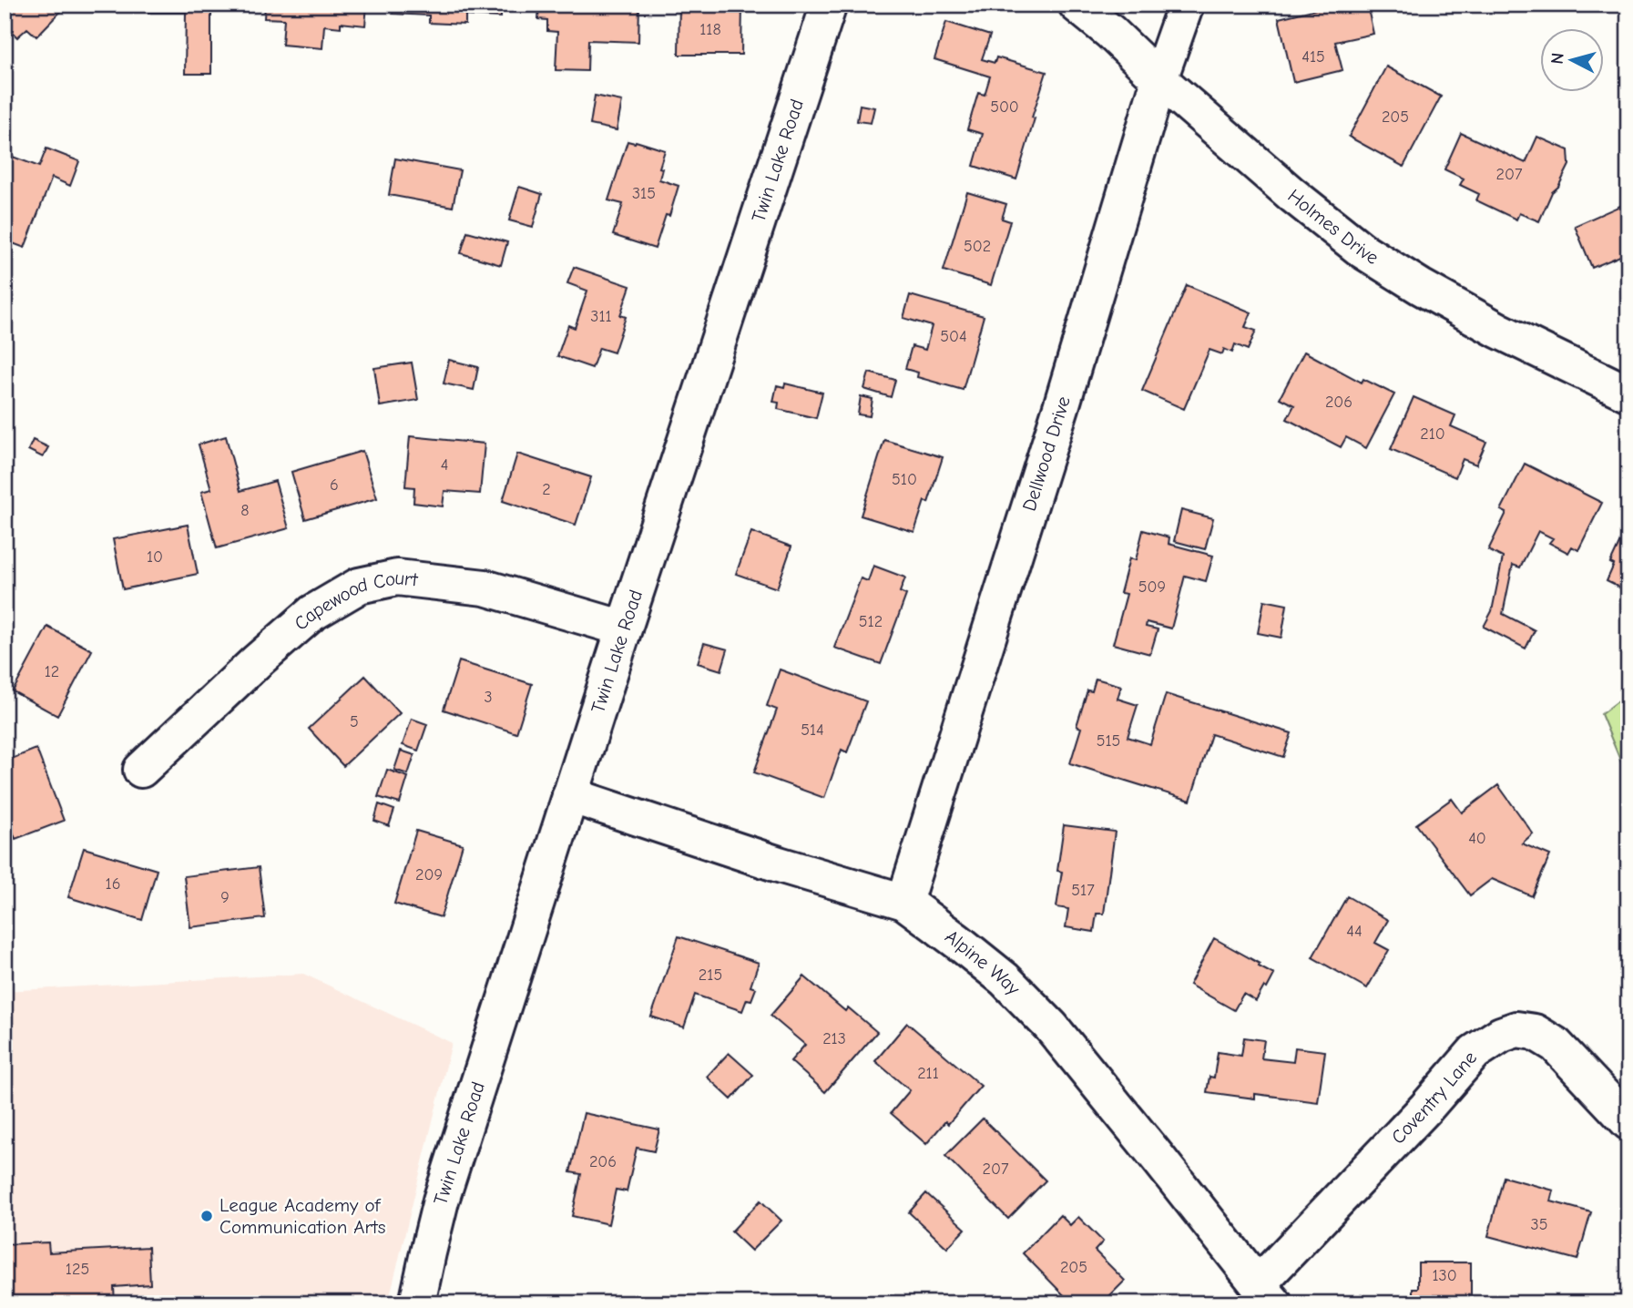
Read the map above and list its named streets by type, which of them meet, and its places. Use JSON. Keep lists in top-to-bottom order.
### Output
{
  "streets": {
    "street": [
      "Twin Lake Road",
      "Holmes Drive",
      "Dellwood Drive",
      "Capewood Court",
      "Alpine Way",
      "Coventry Lane"
    ]
  },
  "crossings": [
    ["Twin Lake Road", "Capewood Court"],
    ["Twin Lake Road", "Alpine Way"],
    ["Holmes Drive", "Dellwood Drive"],
    ["Dellwood Drive", "Alpine Way"],
    ["Alpine Way", "Coventry Lane"]
  ],
  "places": ["League Academy of Communication Arts"],
  "house_numbers": [
    "118",
    "415",
    "500",
    "205",
    "207",
    "315",
    "502",
    "311",
    "504",
    "206",
    "210",
    "4",
    "510",
    "6",
    "2",
    "8",
    "10",
    "509",
    "512",
    "12",
    "3",
    "5",
    "514",
    "515",
    "40",
    "209",
    "16",
    "517",
    "9",
    "44",
    "215",
    "213",
    "211",
    "206",
    "207",
    "35",
    "205",
    "125",
    "130"
  ],
  "north": "left"
}
